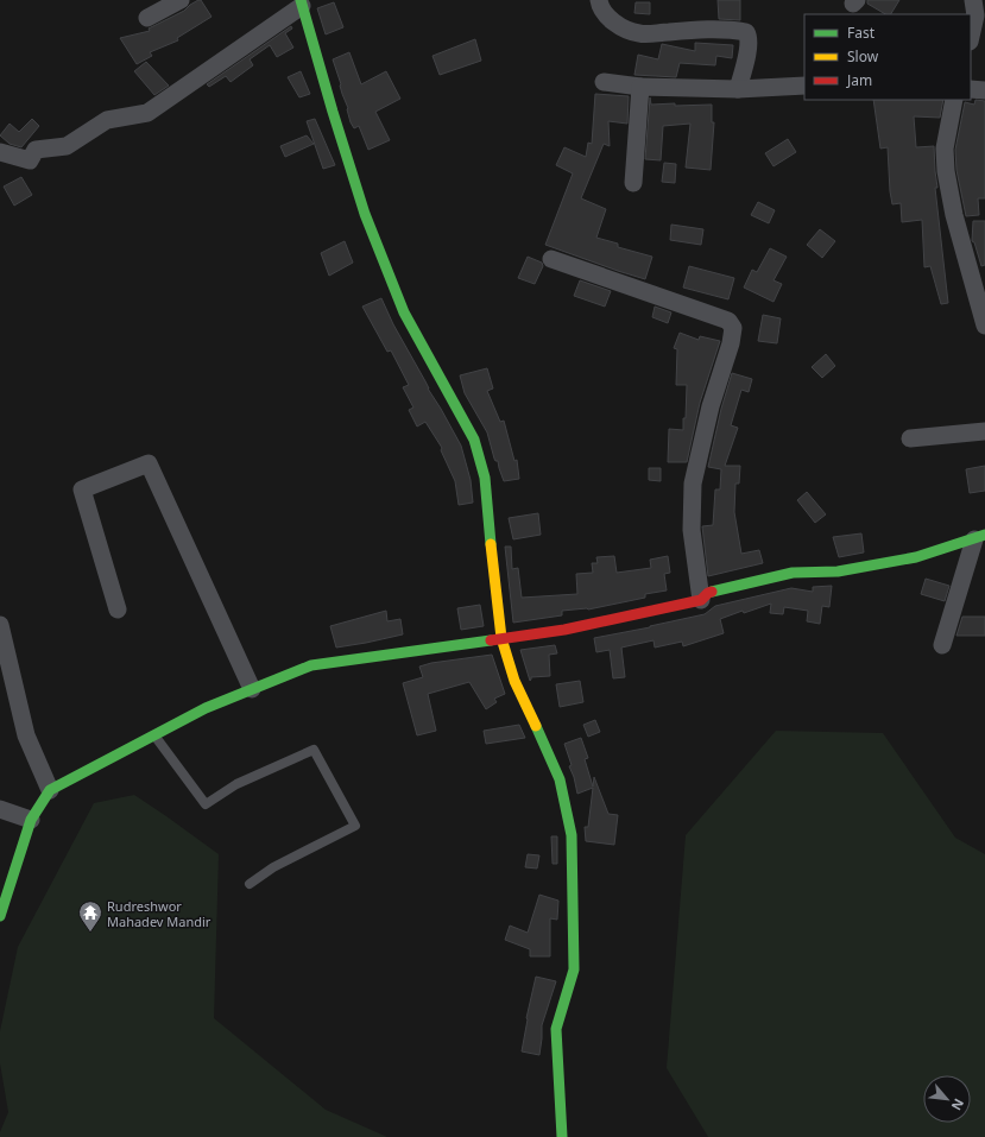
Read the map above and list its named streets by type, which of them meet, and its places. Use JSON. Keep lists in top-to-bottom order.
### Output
{
  "places": {
    "temple": ["Rudreshwor Mahadev Mandir"]
  },
  "legend": ["Fast", "Slow", "Jam"],
  "north": "bottom right"
}
